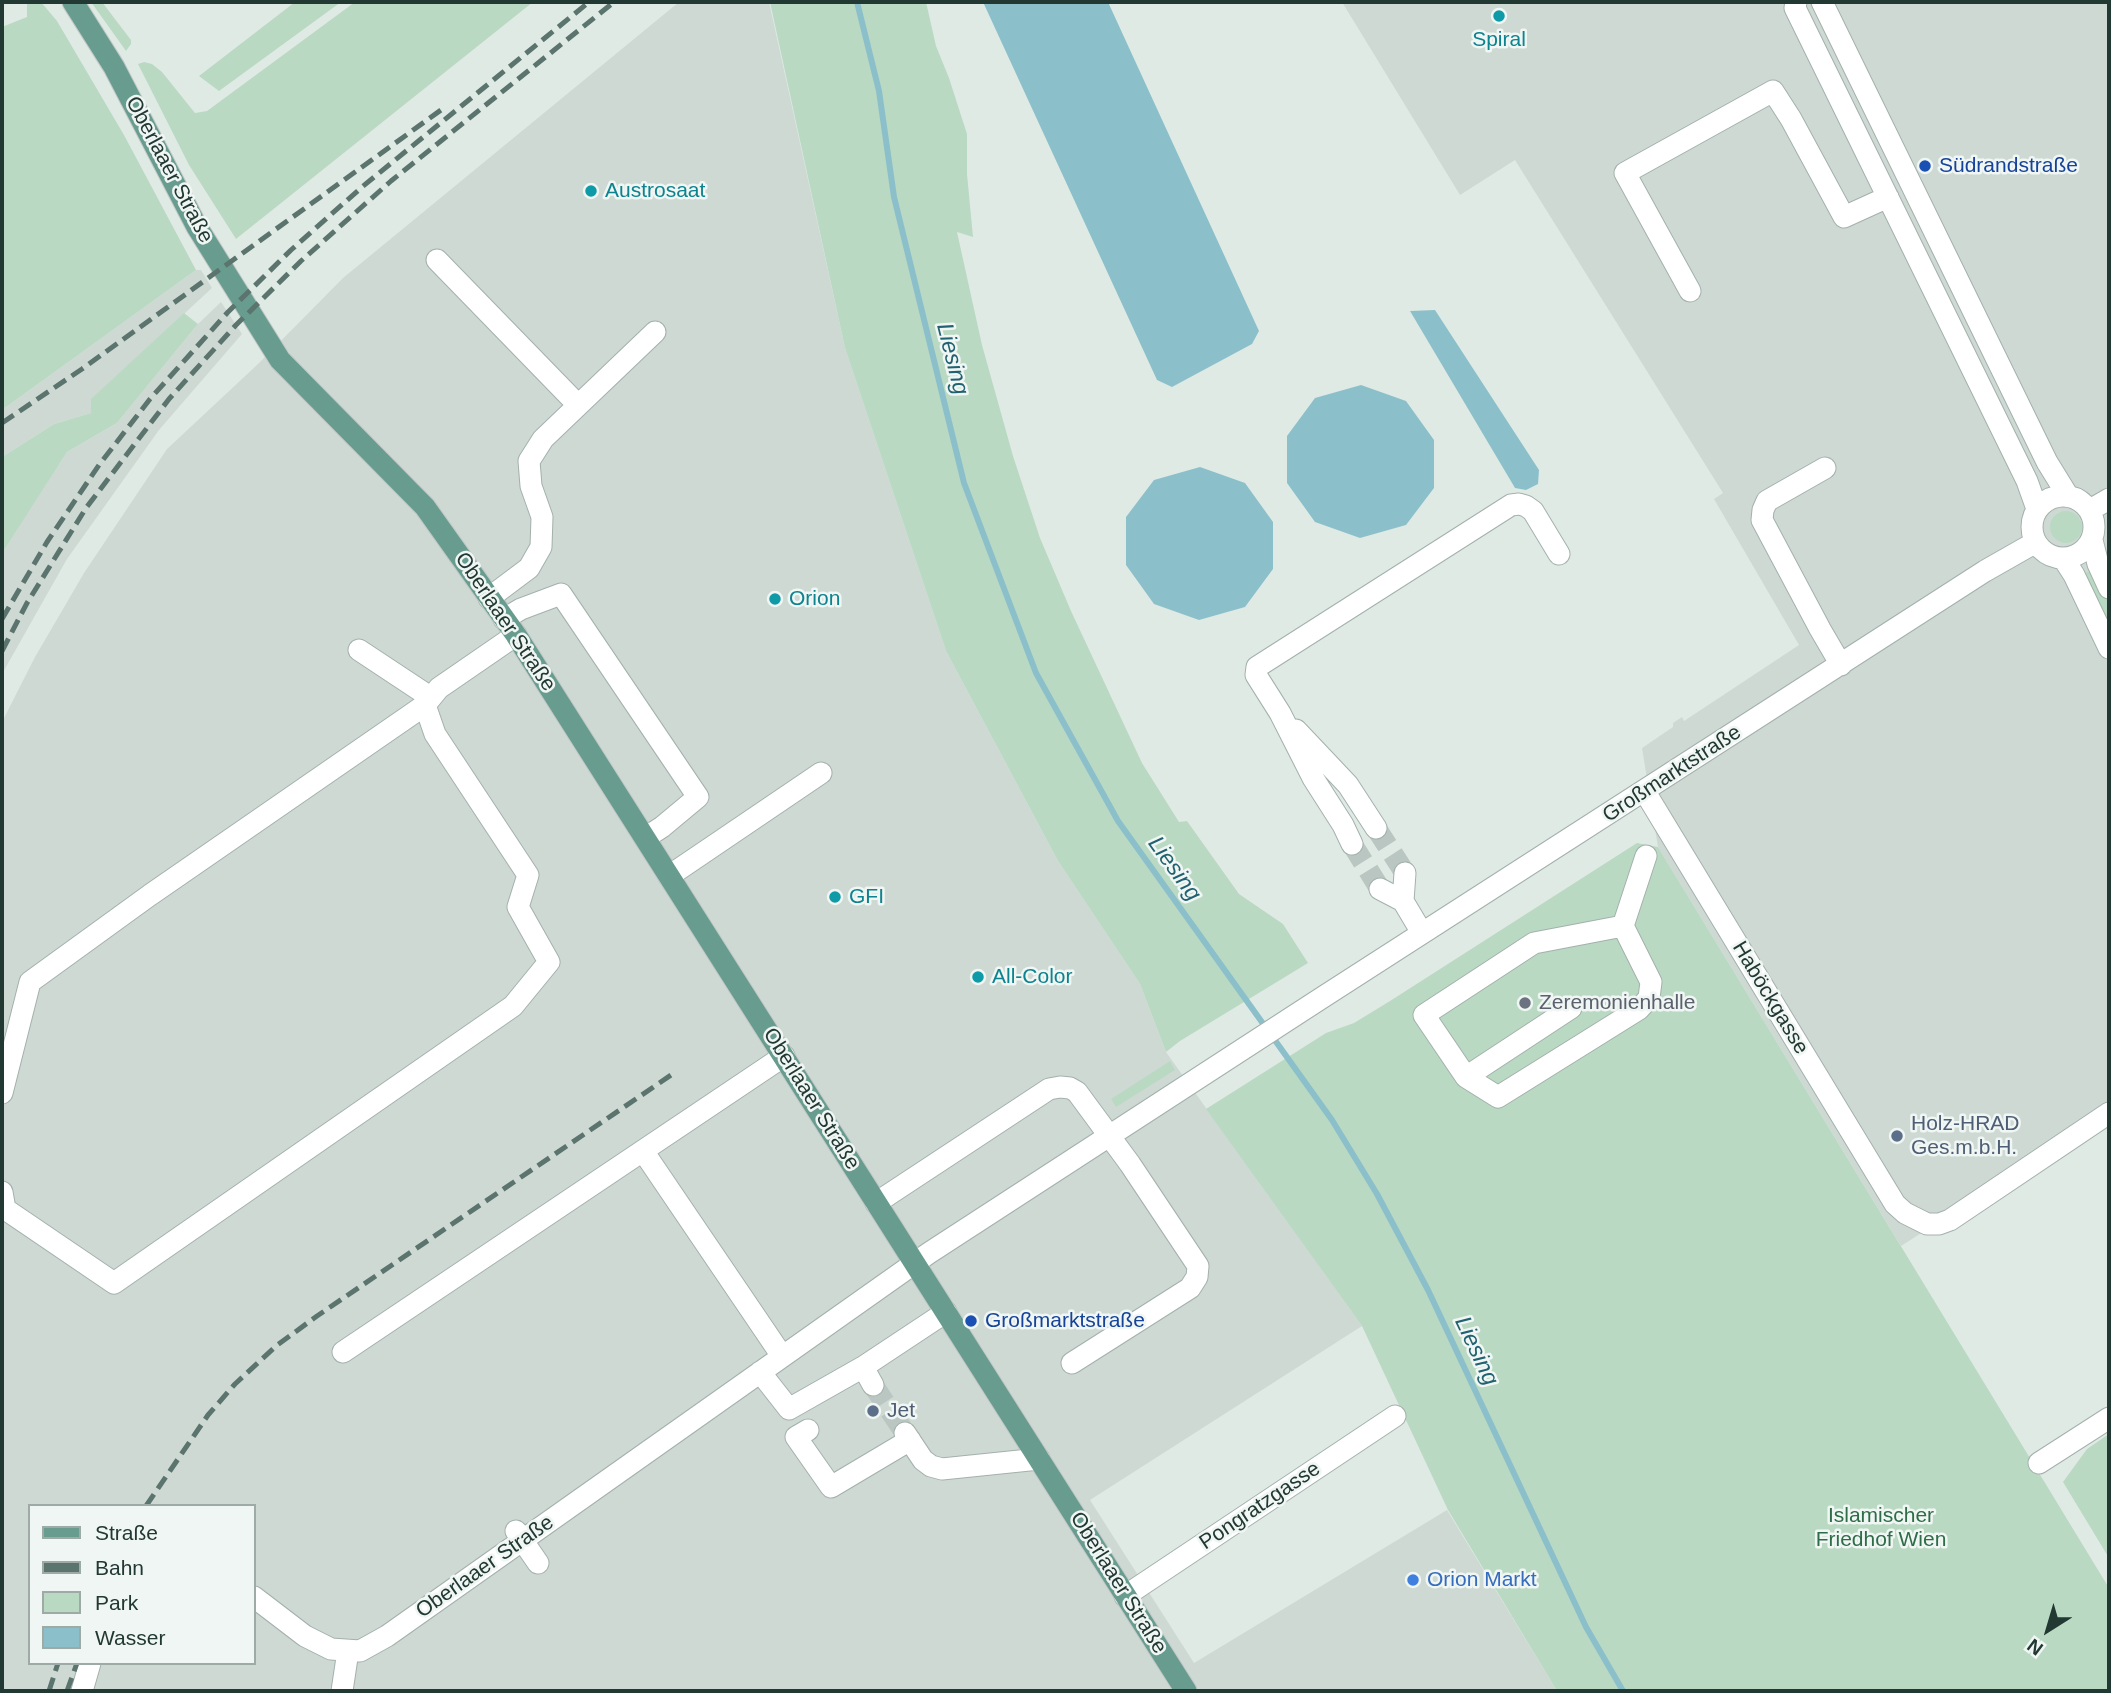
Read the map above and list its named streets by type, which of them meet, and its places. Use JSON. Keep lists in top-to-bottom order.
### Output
{
  "streets": {
    "main road": ["Oberlaaer Straße"],
    "street": ["Großmarktstraße", "Haböckgasse", "Pongratzgasse"]
  },
  "crossings": [
    ["Oberlaaer Straße", "Pongratzgasse"],
    ["Großmarktstraße", "Haböckgasse"]
  ],
  "water": ["Liesing"],
  "parks": ["Islamischer Friedhof Wien"],
  "places": [
    "Spiral",
    "Südrandstraße",
    "Austrosaat",
    "Orion",
    "GFI",
    "All-Color",
    "Zeremonienhalle",
    "Holz-HRAD Ges.m.b.H.",
    "Großmarktstraße",
    "Jet",
    "Orion Markt"
  ],
  "legend": [
    "Straße",
    "Bahn",
    "Park",
    "Wasser"
  ],
  "north": "bottom left"
}
